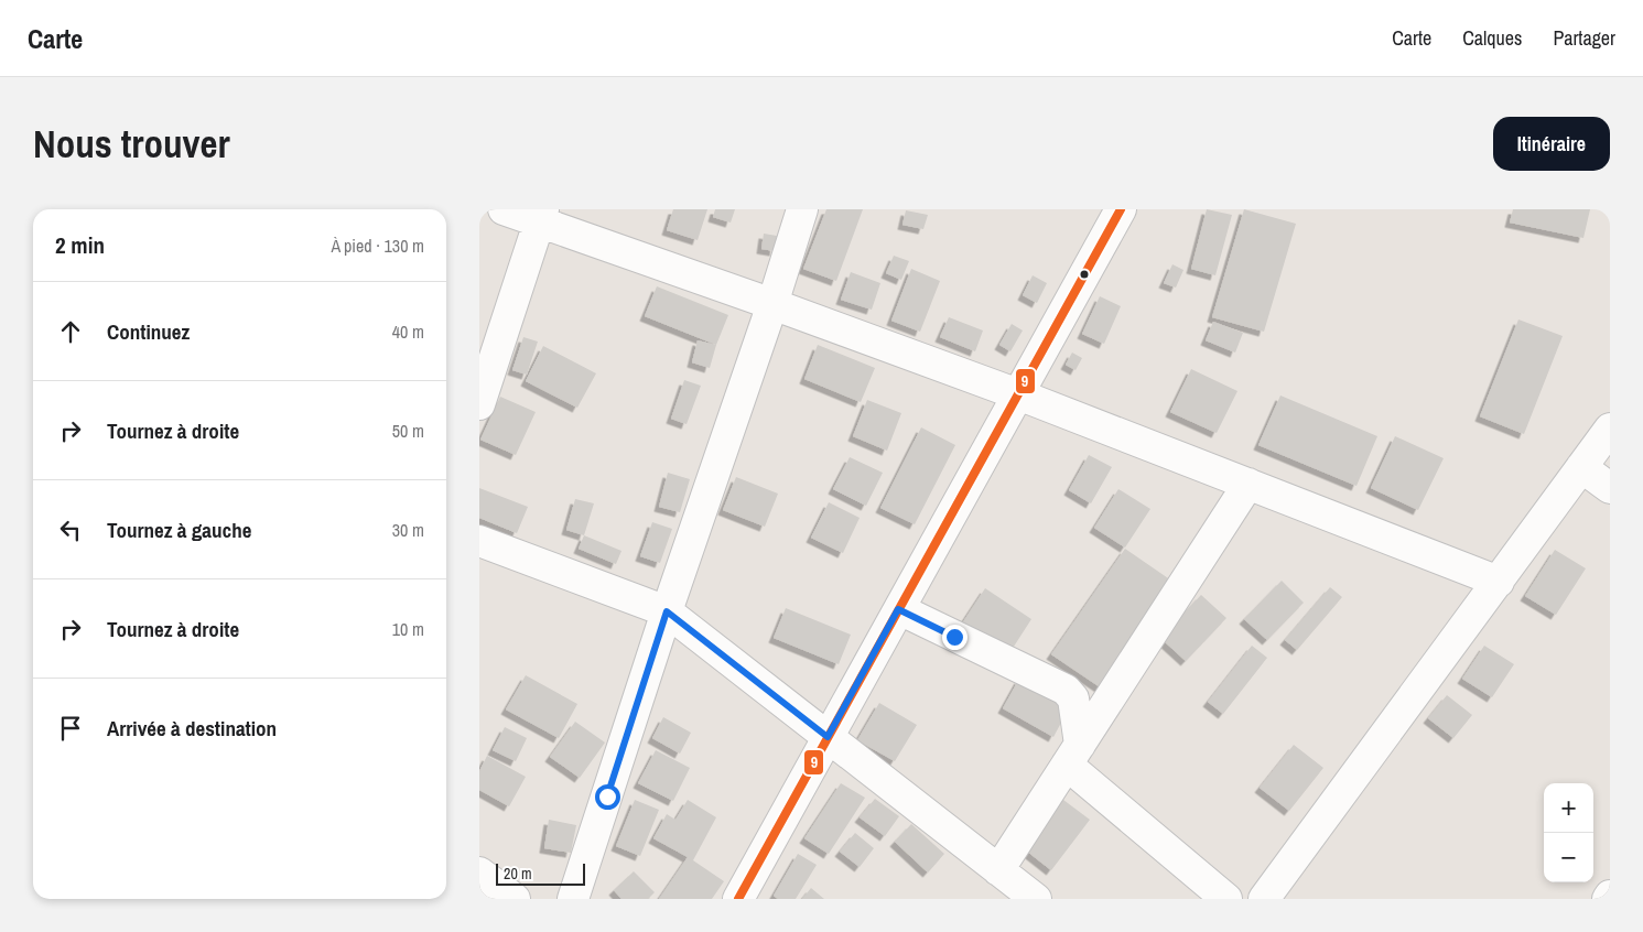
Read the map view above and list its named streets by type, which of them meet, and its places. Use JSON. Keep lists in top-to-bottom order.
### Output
{
  "lines": ["transit line 9"],
  "scale_bar": "20 m",
  "page": {
    "header": "Carte",
    "nav": ["Carte", "Calques", "Partager"],
    "buttons": "Itinéraire",
    "title": "Nous trouver",
    "heading": ["2 min", "À pied · 130 m"],
    "list": [
      ["Continuez", "40 m"],
      ["Tournez à droite", "50 m"],
      ["Tournez à gauche", "30 m"],
      ["Tournez à droite", "10 m"],
      "Arrivée à destination"
    ],
    "map_buttons": ["+", "−"],
    "scale": "20 m"
  }
}
